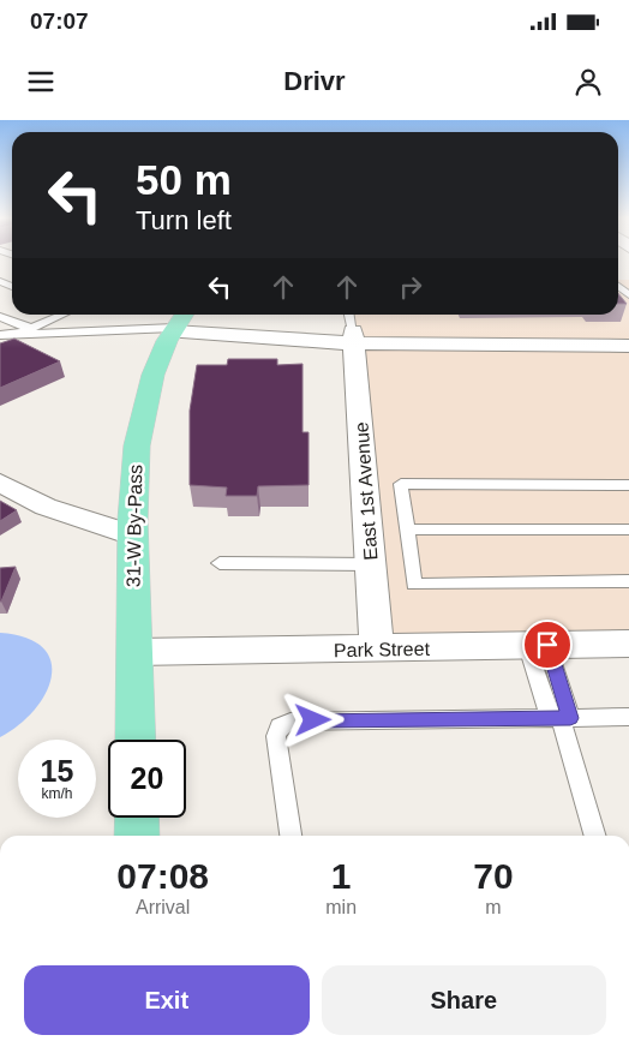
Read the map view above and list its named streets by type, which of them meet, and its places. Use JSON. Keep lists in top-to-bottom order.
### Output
{
  "streets": {
    "main road": ["31-W By-Pass"],
    "street": ["East 1st Avenue", "Park Street"]
  },
  "crossings": [
    ["East 1st Avenue", "Park Street"],
    ["31-W By-Pass", "Park Street"]
  ],
  "page": {
    "status": "07:07",
    "header": "Drivr",
    "turn": ["50 m", "Turn left"],
    "speed": "15 km/h",
    "limit": "20",
    "eta": [
      "07:08",
      "Arrival",
      "1",
      "min",
      "70",
      "m"
    ],
    "buttons": ["Exit", "Share"]
  }
}
